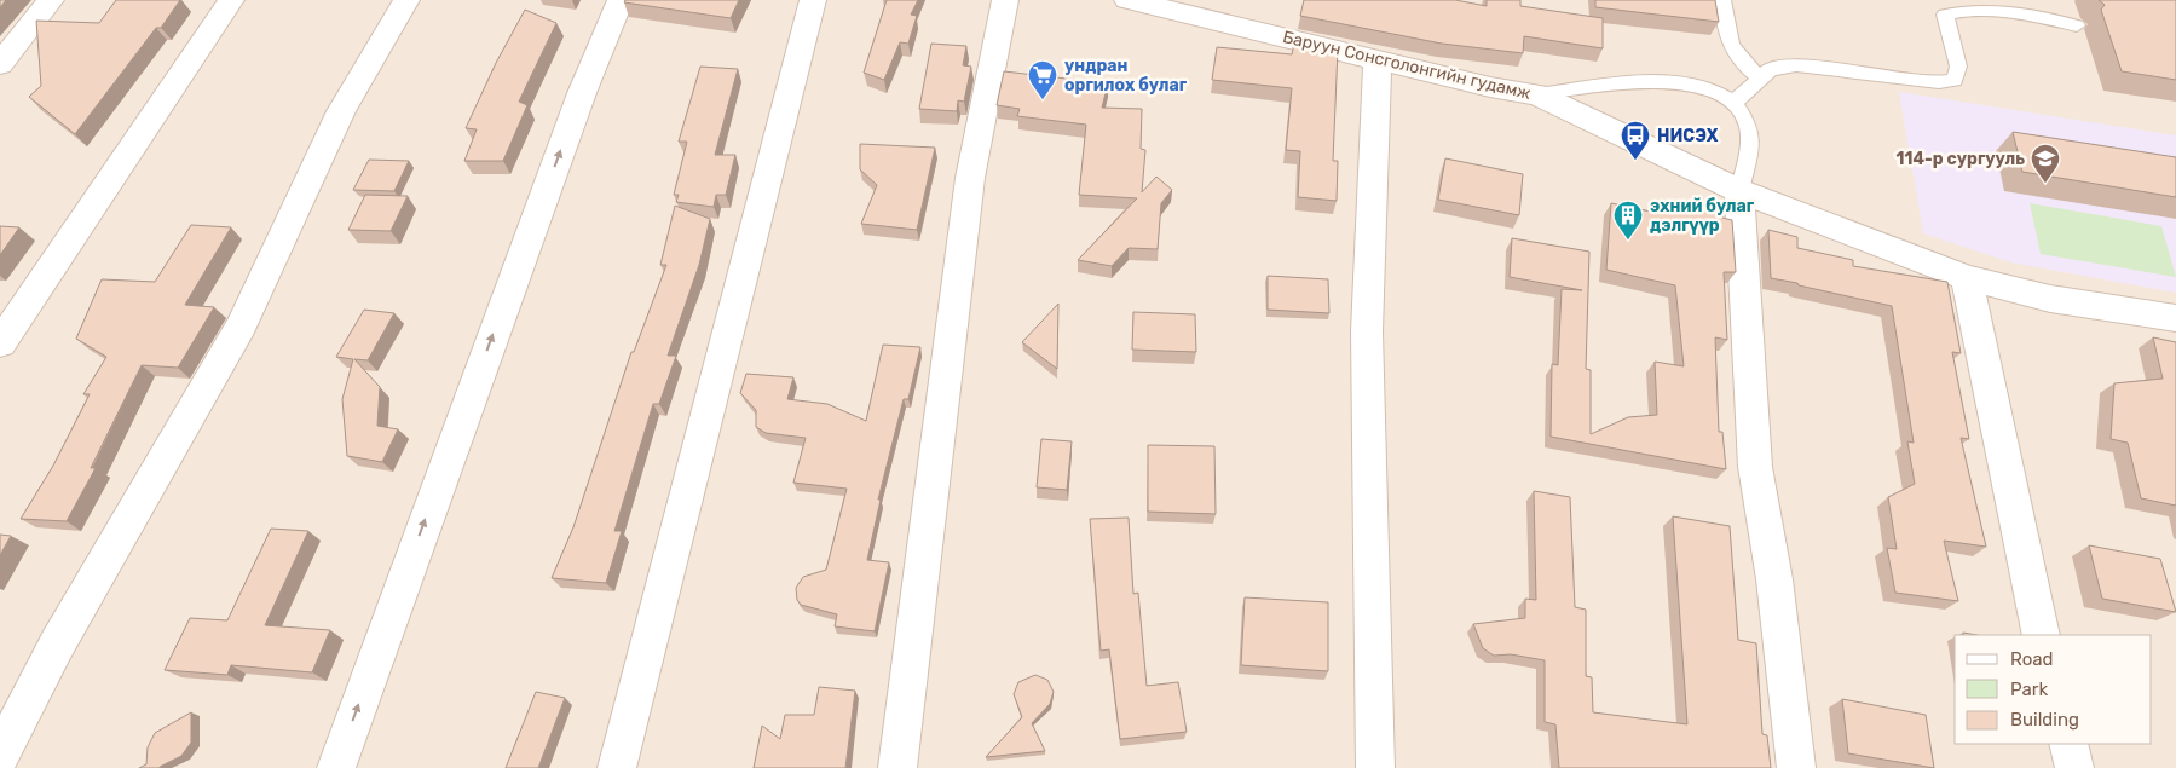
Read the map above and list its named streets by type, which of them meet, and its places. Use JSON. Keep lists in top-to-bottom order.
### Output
{
  "streets": {
    "street": ["Баруун Сонсголонгийн гудамж"]
  },
  "places": {
    "supermarket": ["ундран оргилох булаг"],
    "bus stop": ["НИСЭХ"],
    "school or university": ["114-р сургууль"],
    "building": ["эхний булаг дэлгүүр"]
  },
  "legend": ["Road", "Park", "Building"]
}
